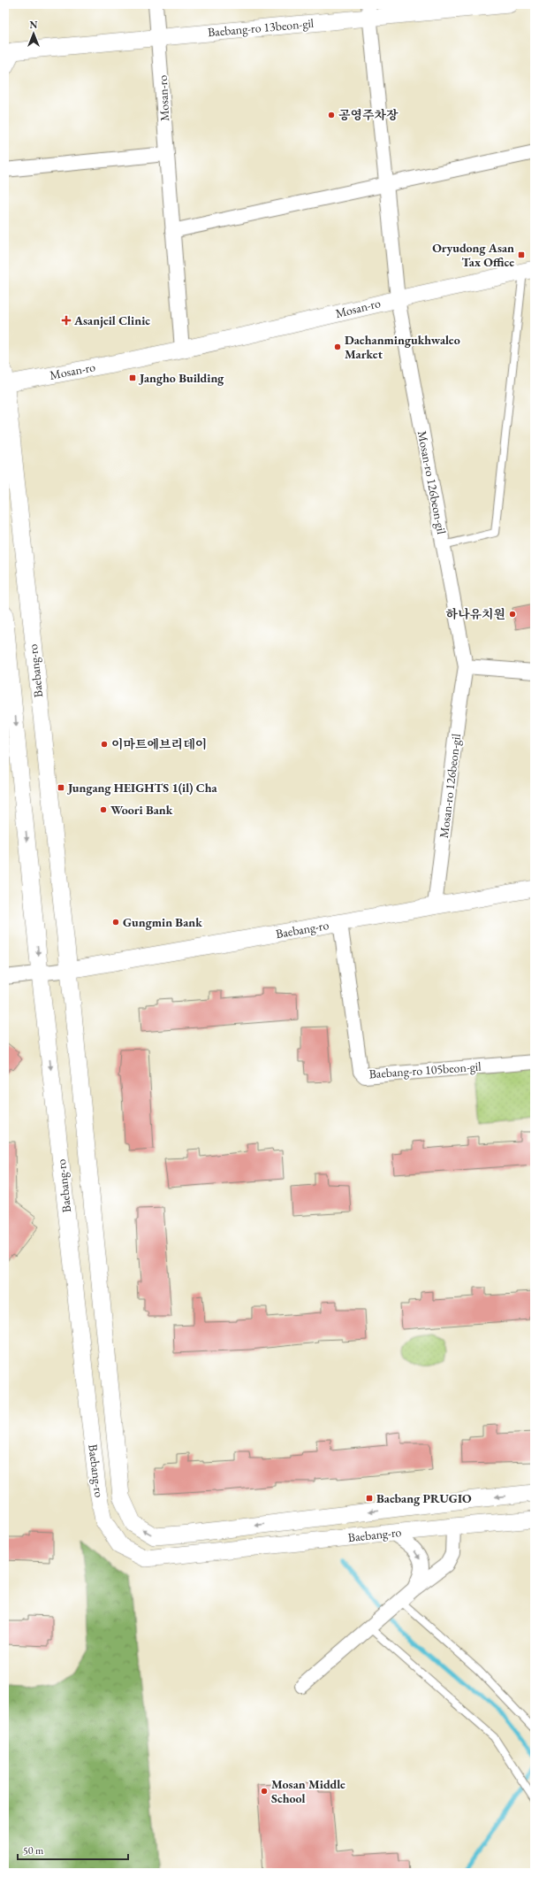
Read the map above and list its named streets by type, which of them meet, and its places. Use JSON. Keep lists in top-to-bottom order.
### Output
{
  "streets": {
    "street": [
      "Baebang-ro 13beon-gil",
      "Mosan-ro",
      "Mosan-ro 126beon-gil",
      "Baebang-ro",
      "Baebang-ro 105beon-gil"
    ]
  },
  "crossings": [
    ["Baebang-ro 13beon-gil", "Mosan-ro"],
    ["Baebang-ro 13beon-gil", "Mosan-ro 126beon-gil"],
    ["Mosan-ro", "Mosan-ro 126beon-gil"],
    ["Mosan-ro", "Baebang-ro"],
    ["Mosan-ro 126beon-gil", "Baebang-ro"],
    ["Baebang-ro", "Baebang-ro 105beon-gil"]
  ],
  "places": {
    "other": [
      "공영주차장",
      "Daehanmingukhwaleo Market",
      "하나유치원",
      "이마트에브리데이",
      "Woori Bank",
      "Gungmin Bank",
      "Mosan Middle School"
    ],
    "transit": [
      "Oryudong Asan Tax Office",
      "Jangho Building",
      "Jungang HEIGHTS 1(il) Cha",
      "Baebang PRUGIO"
    ],
    "health": ["Asanjeil Clinic"]
  },
  "scale_bar": "50 m",
  "north": "top"
}
